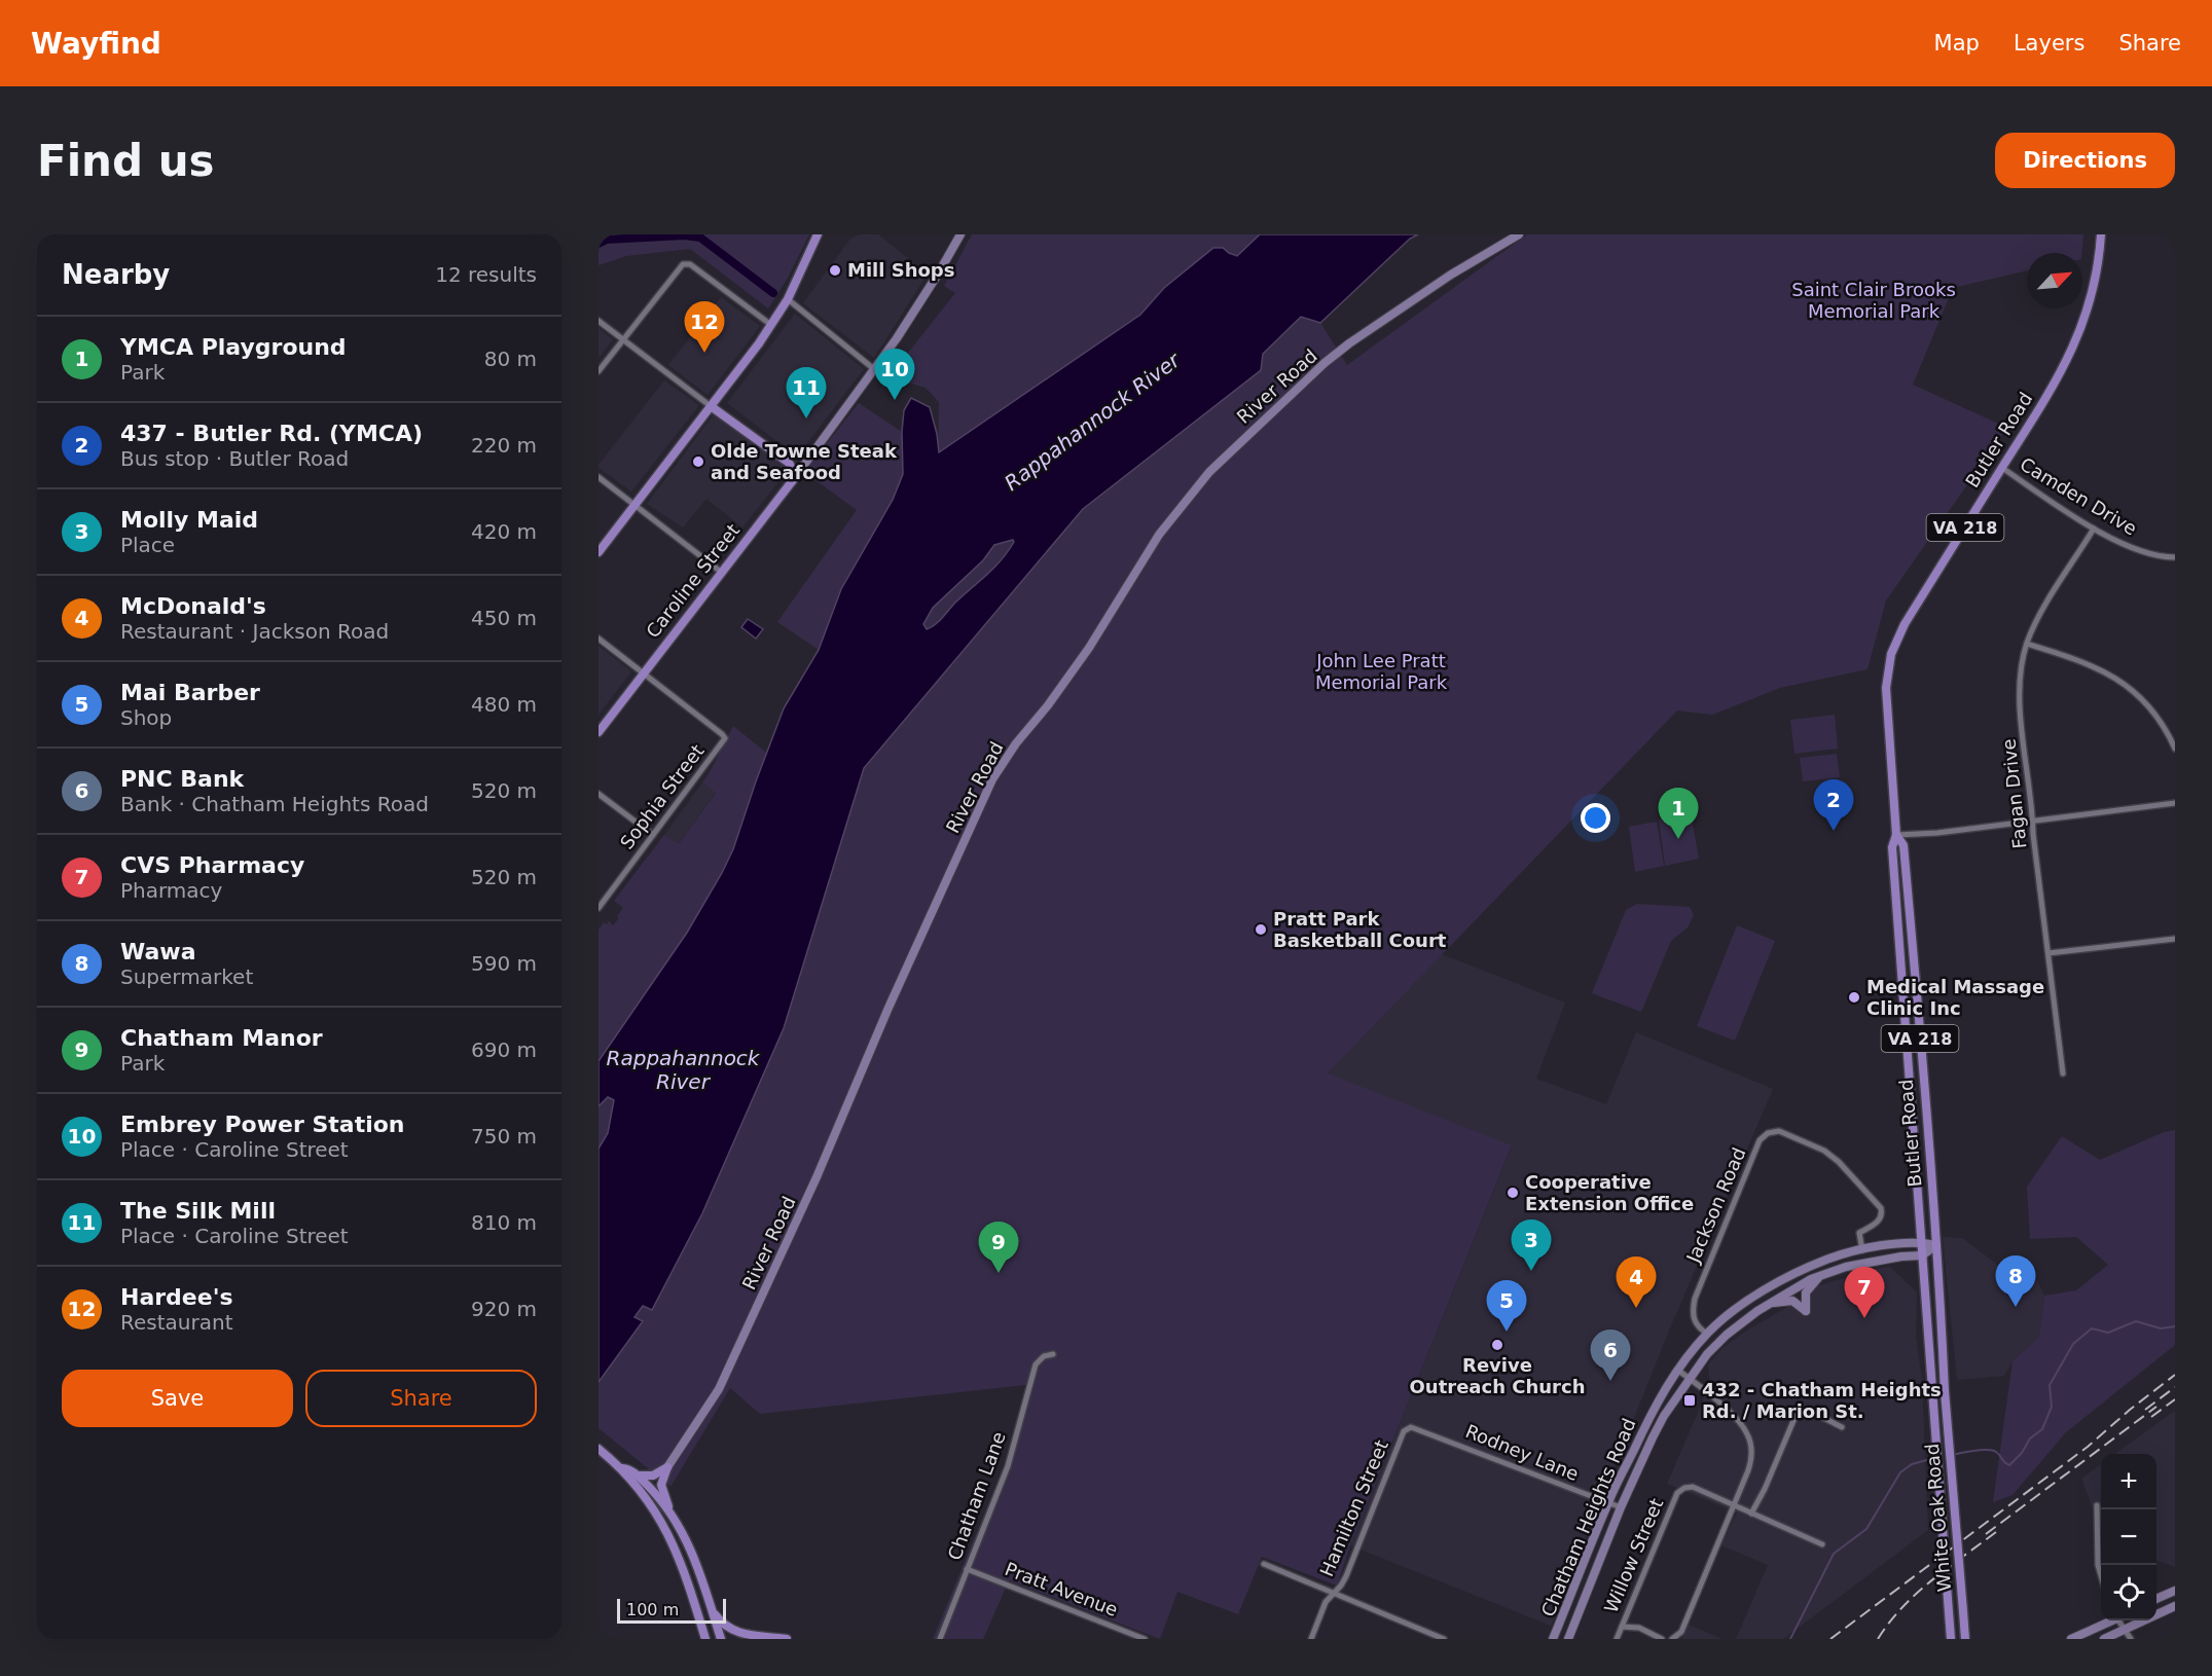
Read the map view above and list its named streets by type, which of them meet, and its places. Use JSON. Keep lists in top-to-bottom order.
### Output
{
  "streets": {
    "main road": [
      "Butler Road",
      "VA 218",
      "Caroline Street",
      "White Oak Road"
    ],
    "street": [
      "River Road",
      "Camden Drive",
      "Fagan Drive",
      "Sophia Street",
      "Jackson Road",
      "Rodney Lane",
      "Chatham Lane",
      "Hamilton Street",
      "Chatham Heights Road",
      "Willow Street",
      "Pratt Avenue"
    ]
  },
  "crossings": [
    ["Butler Road", "Camden Drive"],
    ["Butler Road", "VA 218"],
    ["Butler Road", "Chatham Heights Road"],
    ["Butler Road", "White Oak Road"],
    ["Camden Drive", "Fagan Drive"],
    ["VA 218", "Chatham Heights Road"],
    ["VA 218", "White Oak Road"],
    ["Caroline Street", "Sophia Street"],
    ["Jackson Road", "Chatham Heights Road"],
    ["Rodney Lane", "Hamilton Street"],
    ["Rodney Lane", "Chatham Heights Road"],
    ["Chatham Lane", "Pratt Avenue"],
    ["Chatham Heights Road", "White Oak Road"]
  ],
  "water": ["Rappahannock River"],
  "parks": ["Saint Clair Brooks Memorial Park", "John Lee Pratt Memorial Park"],
  "places": {
    "other": [
      "Mill Shops",
      "Olde Towne Steak and Seafood",
      "Pratt Park Basketball Court",
      "Medical Massage Clinic Inc",
      "Cooperative Extension Office",
      "Revive Outreach Church"
    ],
    "transit": ["432 - Chatham Heights Rd. / Marion St."]
  },
  "scale_bar": "100 m",
  "north": "top right",
  "page": {
    "header": "Wayfind",
    "nav": ["Map", "Layers", "Share"],
    "buttons": [
      "Directions",
      ["Save", "Share"]
    ],
    "title": "Find us",
    "heading": ["Nearby", "12 results"],
    "pins": [
      "12",
      "10",
      "11",
      "2",
      "1",
      "3",
      "9",
      "8",
      "4",
      "7",
      "5",
      "6"
    ],
    "list": [
      {
        "mark": "1",
        "name": "YMCA Playground",
        "note": "Park",
        "value": "80 m"
      },
      {
        "mark": "2",
        "name": "437 - Butler Rd. (YMCA)",
        "note": "Bus stop · Butler Road",
        "value": "220 m"
      },
      {
        "mark": "3",
        "name": "Molly Maid",
        "note": "Place",
        "value": "420 m"
      },
      {
        "mark": "4",
        "name": "McDonald's",
        "note": "Restaurant · Jackson Road",
        "value": "450 m"
      },
      {
        "mark": "5",
        "name": "Mai Barber",
        "note": "Shop",
        "value": "480 m"
      },
      {
        "mark": "6",
        "name": "PNC Bank",
        "note": "Bank · Chatham Heights Road",
        "value": "520 m"
      },
      {
        "mark": "7",
        "name": "CVS Pharmacy",
        "note": "Pharmacy",
        "value": "520 m"
      },
      {
        "mark": "8",
        "name": "Wawa",
        "note": "Supermarket",
        "value": "590 m"
      },
      {
        "mark": "9",
        "name": "Chatham Manor",
        "note": "Park",
        "value": "690 m"
      },
      {
        "mark": "10",
        "name": "Embrey Power Station",
        "note": "Place · Caroline Street",
        "value": "750 m"
      },
      {
        "mark": "11",
        "name": "The Silk Mill",
        "note": "Place · Caroline Street",
        "value": "810 m"
      },
      {
        "mark": "12",
        "name": "Hardee's",
        "note": "Restaurant",
        "value": "920 m"
      }
    ],
    "map_buttons": ["+", "−"],
    "scale": "100 m"
  }
}
